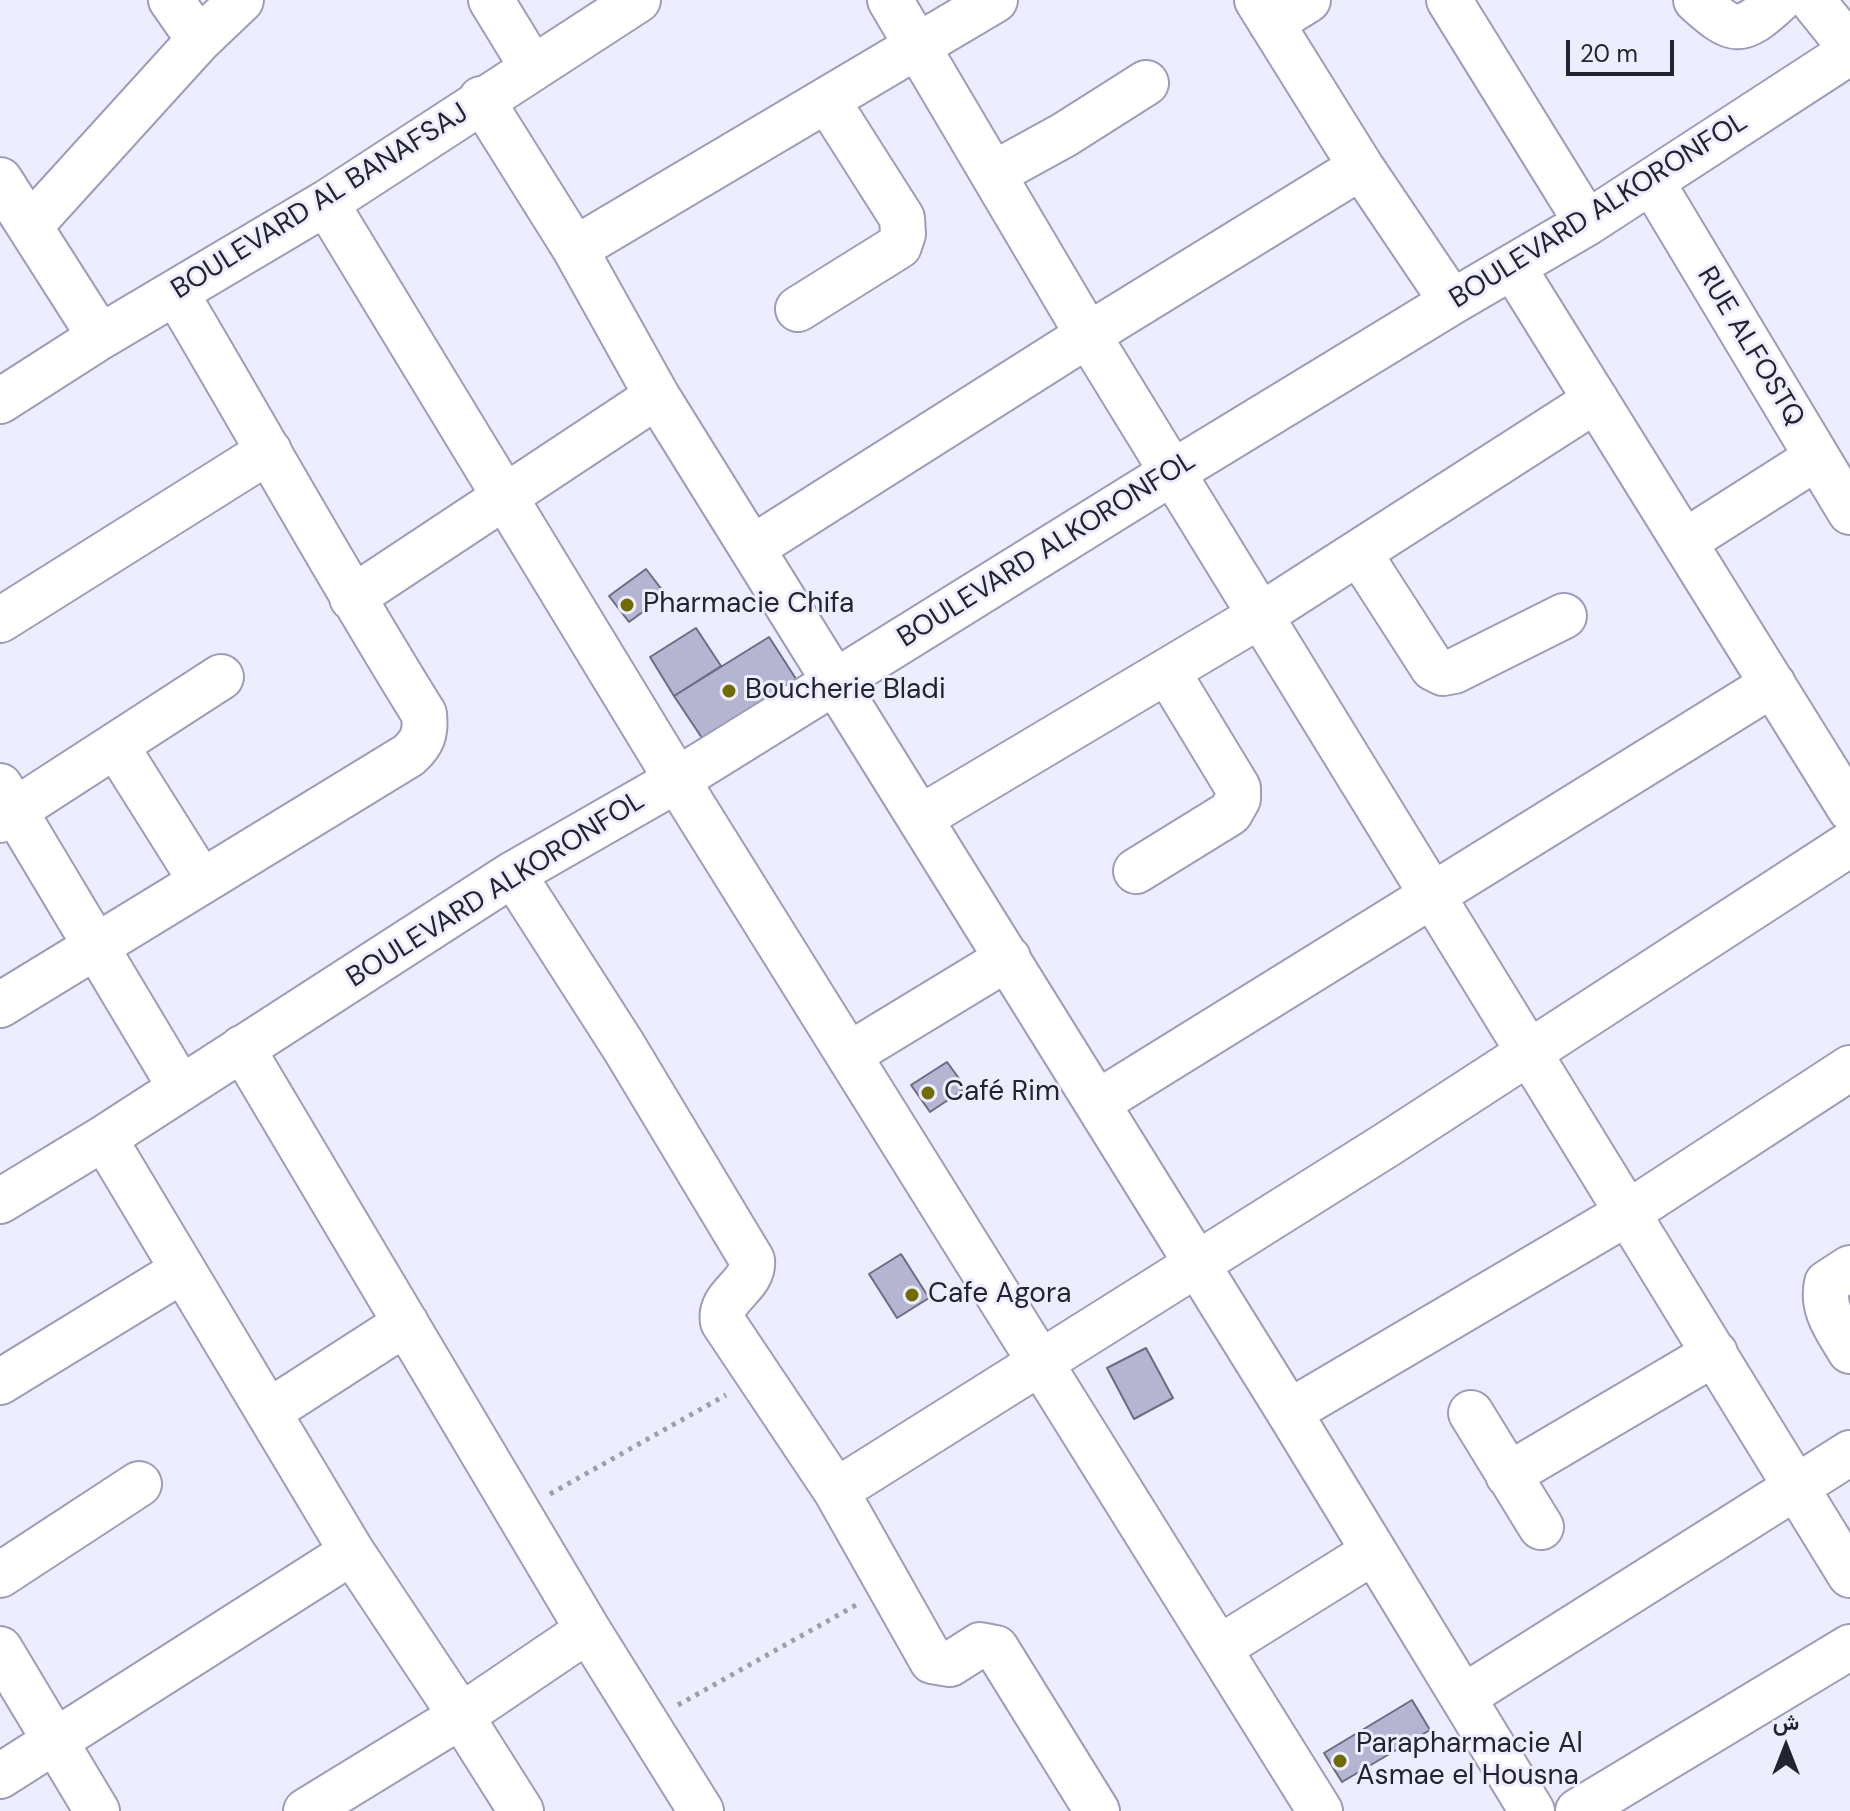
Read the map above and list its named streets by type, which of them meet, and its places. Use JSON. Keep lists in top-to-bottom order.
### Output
{
  "streets": {
    "street": ["BOULEVARD AL BANAFSAJ", "BOULEVARD ALKORONFOL", "RUE ALFOSTQ"]
  },
  "crossings": [
    ["BOULEVARD ALKORONFOL", "RUE ALFOSTQ"]
  ],
  "places": [
    "Pharmacie Chifa",
    "Boucherie Bladi",
    "Café Rim",
    "Cafe Agora",
    "Parapharmacie Al Asmae el Housna"
  ],
  "scale_bar": "20 m",
  "north": "top"
}
